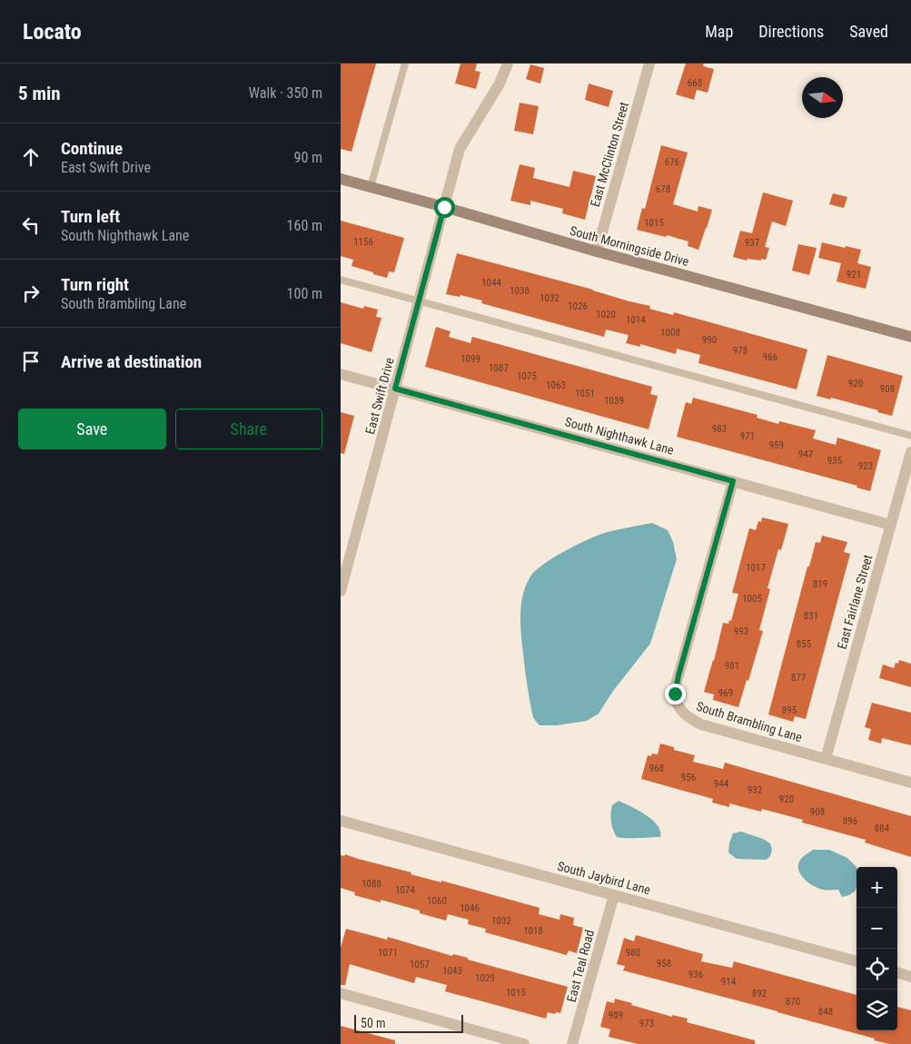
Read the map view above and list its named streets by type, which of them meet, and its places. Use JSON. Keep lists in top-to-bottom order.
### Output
{
  "streets": {
    "street": [
      "East McClinton Street",
      "South Morningside Drive",
      "East Swift Drive",
      "South Nighthawk Lane",
      "East Fairlane Street",
      "South Brambling Lane",
      "South Jaybird Lane",
      "East Teal Road"
    ]
  },
  "crossings": [
    ["East McClinton Street", "South Morningside Drive"],
    ["South Morningside Drive", "East Swift Drive"],
    ["East Swift Drive", "South Nighthawk Lane"],
    ["South Nighthawk Lane", "East Fairlane Street"],
    ["South Nighthawk Lane", "South Brambling Lane"],
    ["East Fairlane Street", "South Brambling Lane"],
    ["South Jaybird Lane", "East Teal Road"]
  ],
  "house_numbers": [
    "668",
    "676",
    "678",
    "1015",
    "1156",
    "937",
    "921",
    "1044",
    "1038",
    "1032",
    "1026",
    "1020",
    "1014",
    "1008",
    "990",
    "978",
    "966",
    "1099",
    "1087",
    "1075",
    "920",
    "1063",
    "908",
    "1051",
    "1039",
    "983",
    "971",
    "959",
    "947",
    "935",
    "923",
    "1017",
    "819",
    "1005",
    "831",
    "993",
    "855",
    "981",
    "877",
    "969",
    "895",
    "968",
    "956",
    "944",
    "932",
    "920",
    "908",
    "896",
    "884",
    "1088",
    "1074",
    "1060",
    "1046",
    "1032",
    "1018",
    "1071",
    "980",
    "958",
    "1057",
    "1043",
    "936",
    "1029",
    "914",
    "1015",
    "892",
    "870",
    "848",
    "989",
    "973"
  ],
  "scale_bar": "50 m",
  "north": "right",
  "page": {
    "header": "Locato",
    "nav": ["Map", "Directions", "Saved"],
    "heading": ["5 min", "Walk · 350 m"],
    "list": [
      ["Continue", "East Swift Drive", "90 m"],
      ["Turn left", "South Nighthawk Lane", "160 m"],
      ["Turn right", "South Brambling Lane", "100 m"],
      "Arrive at destination"
    ],
    "buttons": ["Save", "Share"],
    "map_buttons": ["+", "−"],
    "scale": "50 m"
  }
}
